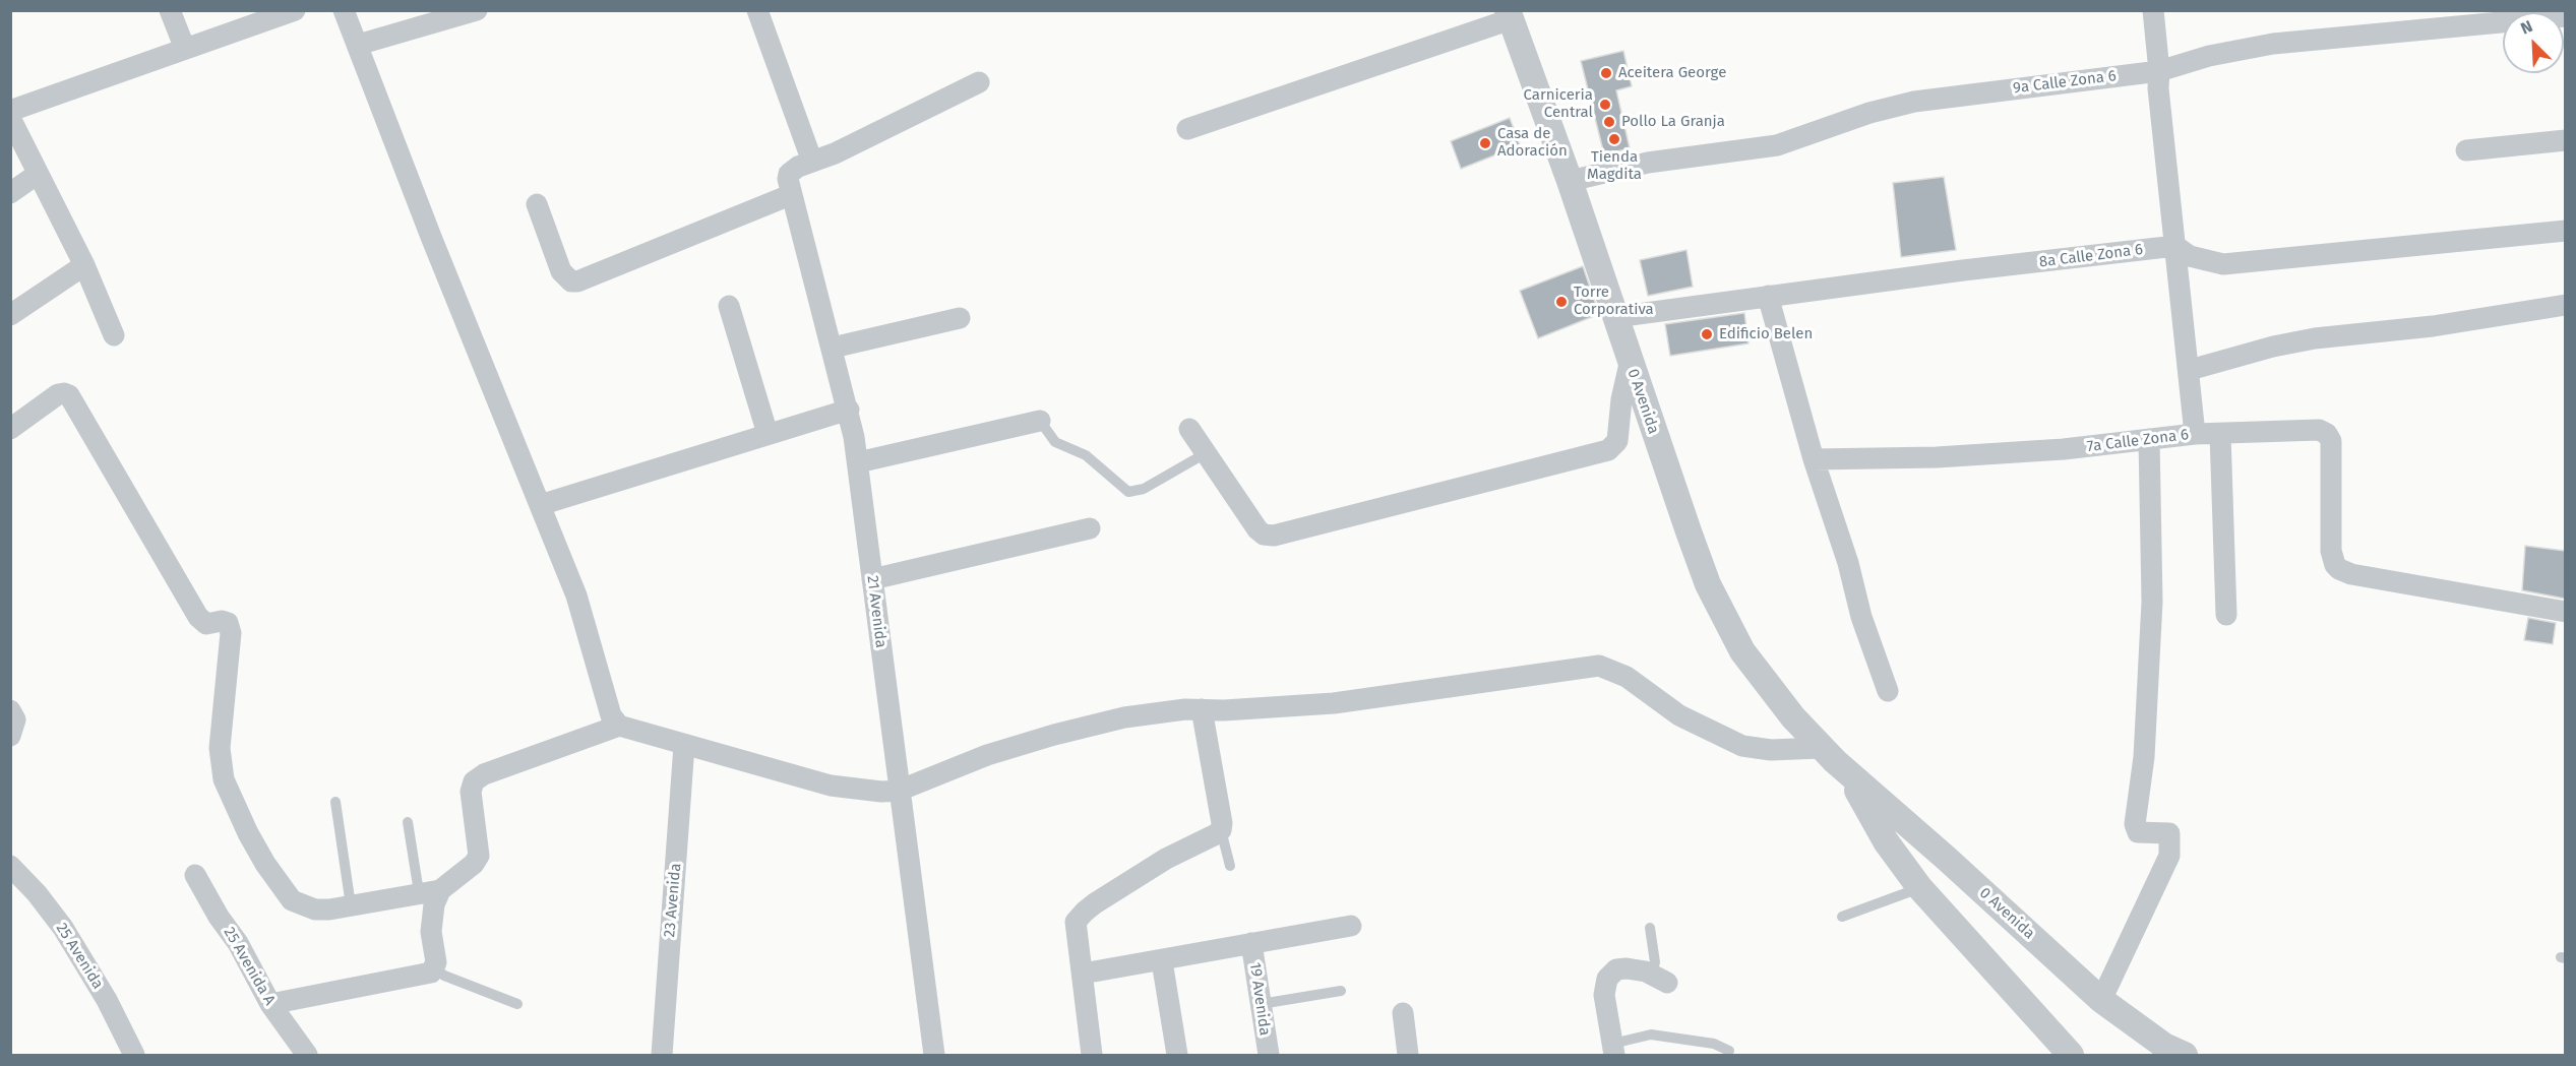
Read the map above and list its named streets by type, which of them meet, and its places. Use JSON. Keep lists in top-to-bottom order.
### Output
{
  "streets": {
    "street": [
      "9a Calle Zona 6",
      "8a Calle Zona 6",
      "0 Avenida",
      "7a Calle Zona 6",
      "21 Avenida",
      "23 Avenida",
      "25 Avenida",
      "25 Avenida A",
      "19 Avenida"
    ]
  },
  "crossings": [
    ["9a Calle Zona 6", "0 Avenida"],
    ["8a Calle Zona 6", "0 Avenida"]
  ],
  "places": [
    "Aceitera George",
    "Carniceria Central",
    "Pollo La Granja",
    "Tienda Magdita",
    "Casa de Adoración",
    "Torre Corporativa",
    "Edificio Belen"
  ],
  "north": "top left"
}
